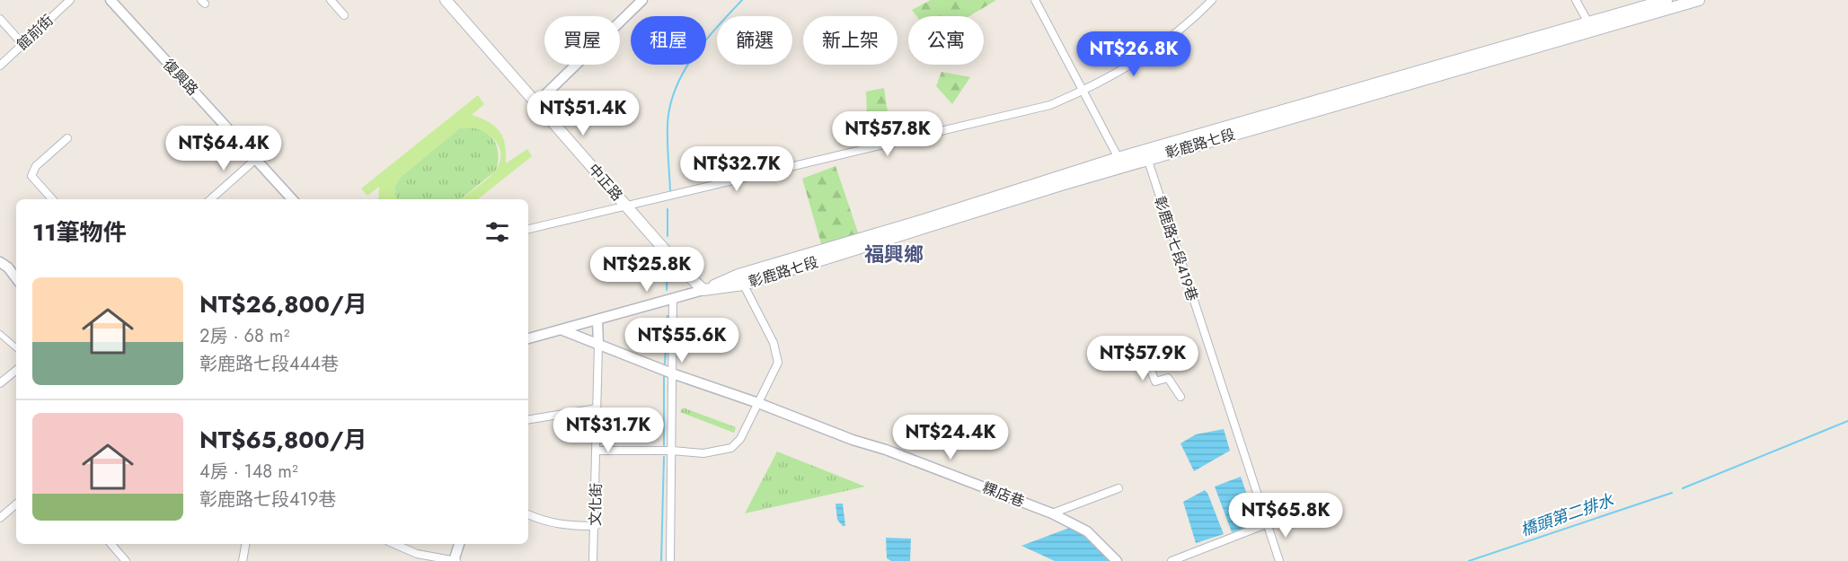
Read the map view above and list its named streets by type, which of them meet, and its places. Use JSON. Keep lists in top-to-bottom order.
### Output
{
  "streets": {
    "main road": ["彰鹿路七段", "中正路"],
    "street": [
      "館前街",
      "復興路",
      "彰鹿路七段419巷",
      "粿店巷",
      "文化街"
    ]
  },
  "crossings": [
    ["彰鹿路七段", "中正路"],
    ["彰鹿路七段", "彰鹿路七段419巷"],
    ["彰鹿路七段", "粿店巷"],
    ["彰鹿路七段", "文化街"],
    ["粿店巷", "文化街"]
  ],
  "districts": ["福興鄉"],
  "water": ["橋頭第二排水"],
  "page": {
    "chip": [
      "買屋",
      "租屋",
      "篩選",
      "新上架",
      "公寓"
    ],
    "price": [
      "NT$26.8K",
      "NT$51.4K",
      "NT$57.8K",
      "NT$64.4K",
      "NT$32.7K",
      "NT$25.8K",
      "NT$55.6K",
      "NT$57.9K",
      "NT$31.7K",
      "NT$24.4K",
      "NT$65.8K"
    ],
    "heading": "11筆物件",
    "list": [
      {
        "name": "NT$26,800/月",
        "note": "2房 · 68 m² · 彰鹿路七段444巷"
      },
      {
        "name": "NT$65,800/月",
        "note": "4房 · 148 m² · 彰鹿路七段419巷"
      }
    ]
  }
}
